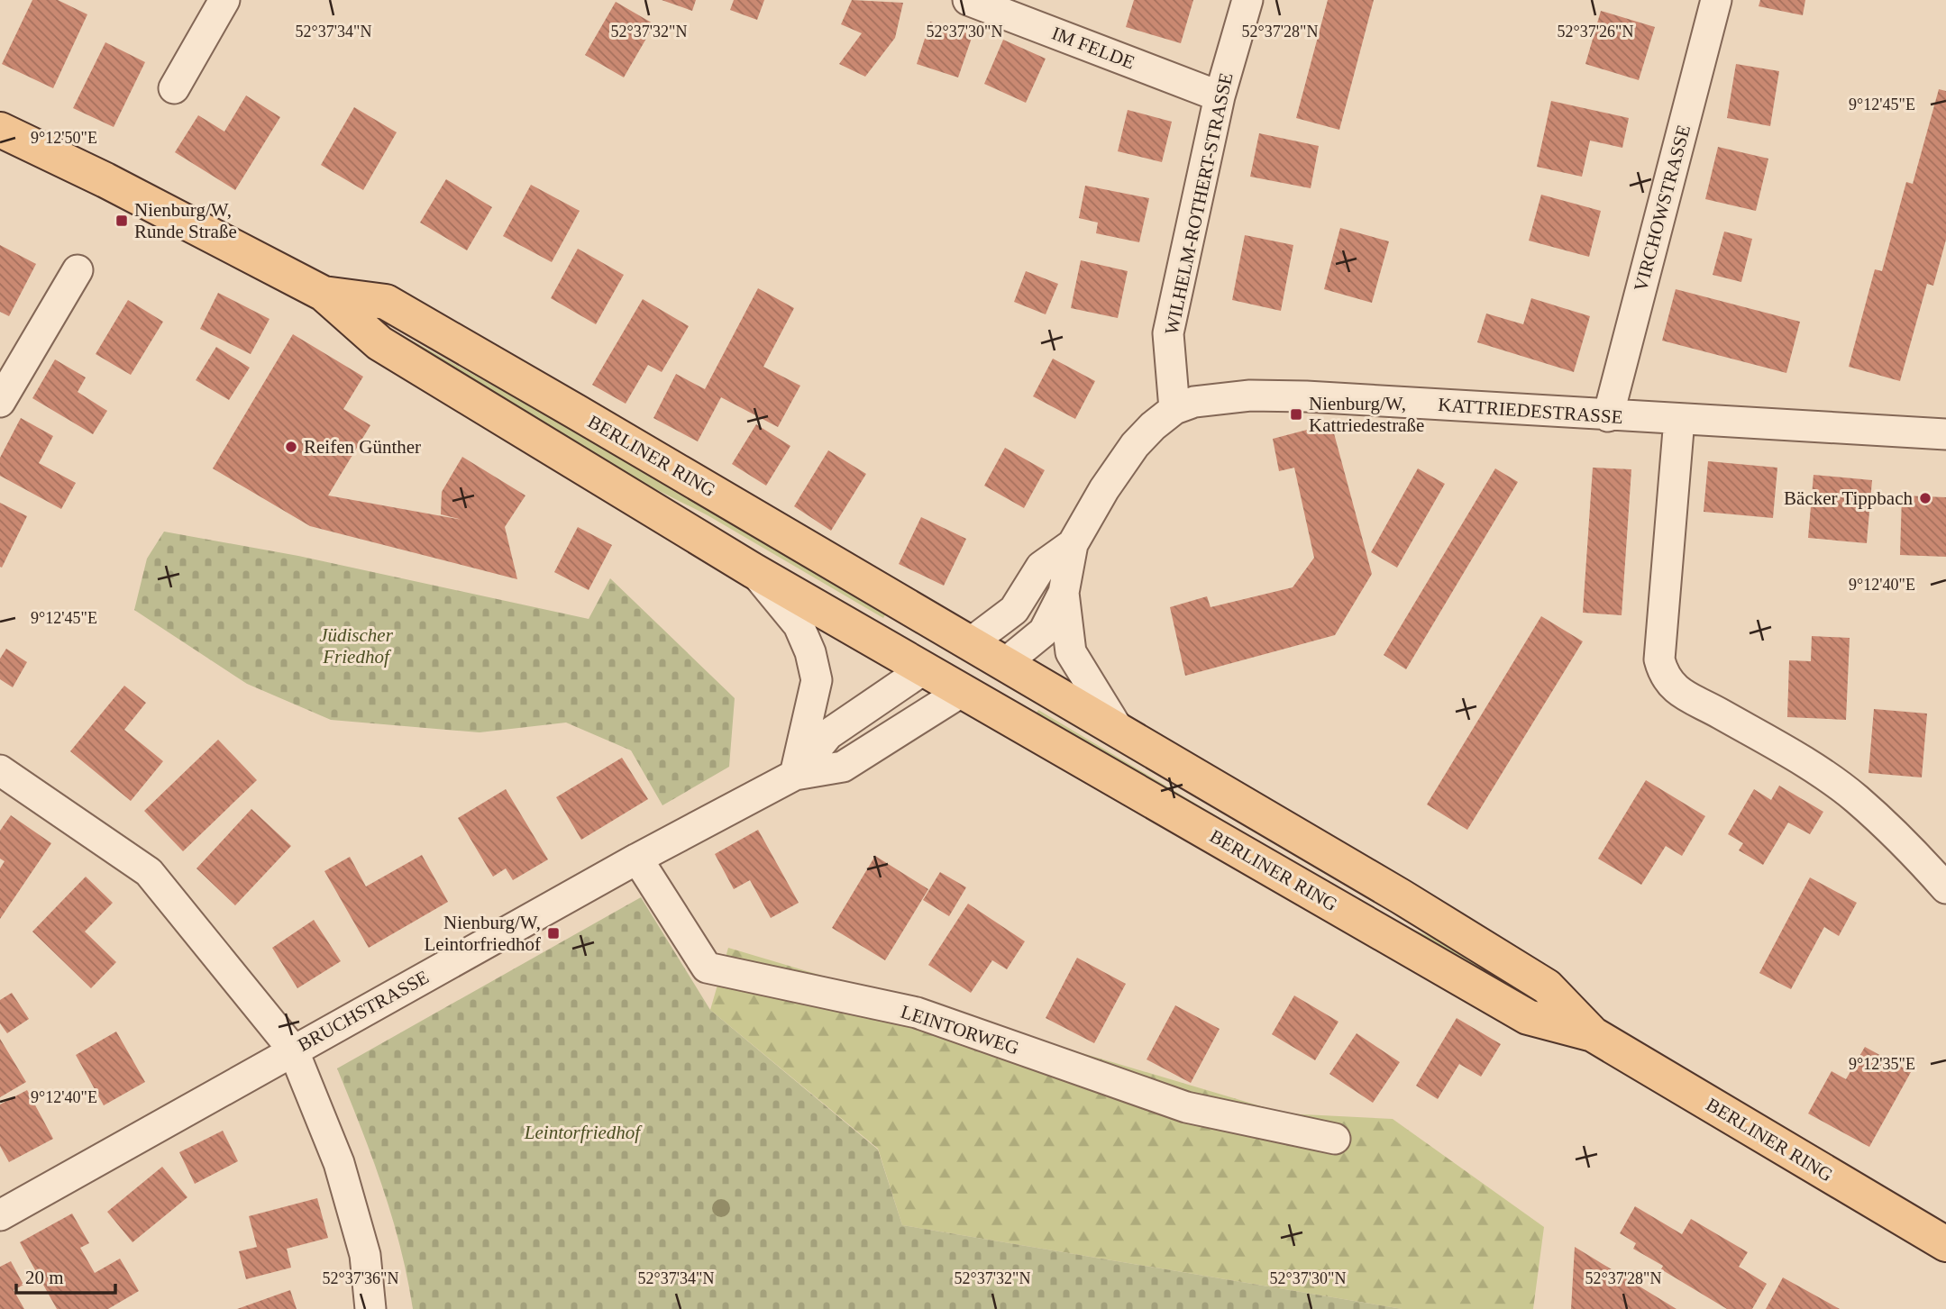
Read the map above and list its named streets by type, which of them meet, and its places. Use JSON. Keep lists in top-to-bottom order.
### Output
{
  "streets": {
    "main road": ["BERLINER RING"],
    "street": [
      "IM FELDE",
      "WILHELM-ROTHERT-STRASSE",
      "VIRCHOWSTRASSE",
      "KATTRIEDESTRASSE",
      "BRUCHSTRASSE",
      "LEINTORWEG"
    ]
  },
  "crossings": [
    ["IM FELDE", "WILHELM-ROTHERT-STRASSE"],
    ["WILHELM-ROTHERT-STRASSE", "KATTRIEDESTRASSE"],
    ["VIRCHOWSTRASSE", "KATTRIEDESTRASSE"],
    ["KATTRIEDESTRASSE", "BERLINER RING"],
    ["BERLINER RING", "BRUCHSTRASSE"],
    ["BRUCHSTRASSE", "LEINTORWEG"]
  ],
  "parks": ["Jüdischer Friedhof", "Leintorfriedhof"],
  "places": {
    "transit": ["Nienburg/W, Runde Straße", "Nienburg/W, Kattriedestraße", "Nienburg/W, Leintorfriedhof"],
    "other": ["Reifen Günther", "Bäcker Tippbach"]
  },
  "scale_bar": "20 m",
  "coordinates": [
    "52°37'34\"N",
    "52°37'32\"N",
    "52°37'30\"N",
    "52°37'28\"N",
    "52°37'26\"N",
    "9°12'45\"E",
    "9°12'50\"E",
    "9°12'40\"E",
    "9°12'35\"E",
    "52°37'36\"N"
  ]
}
